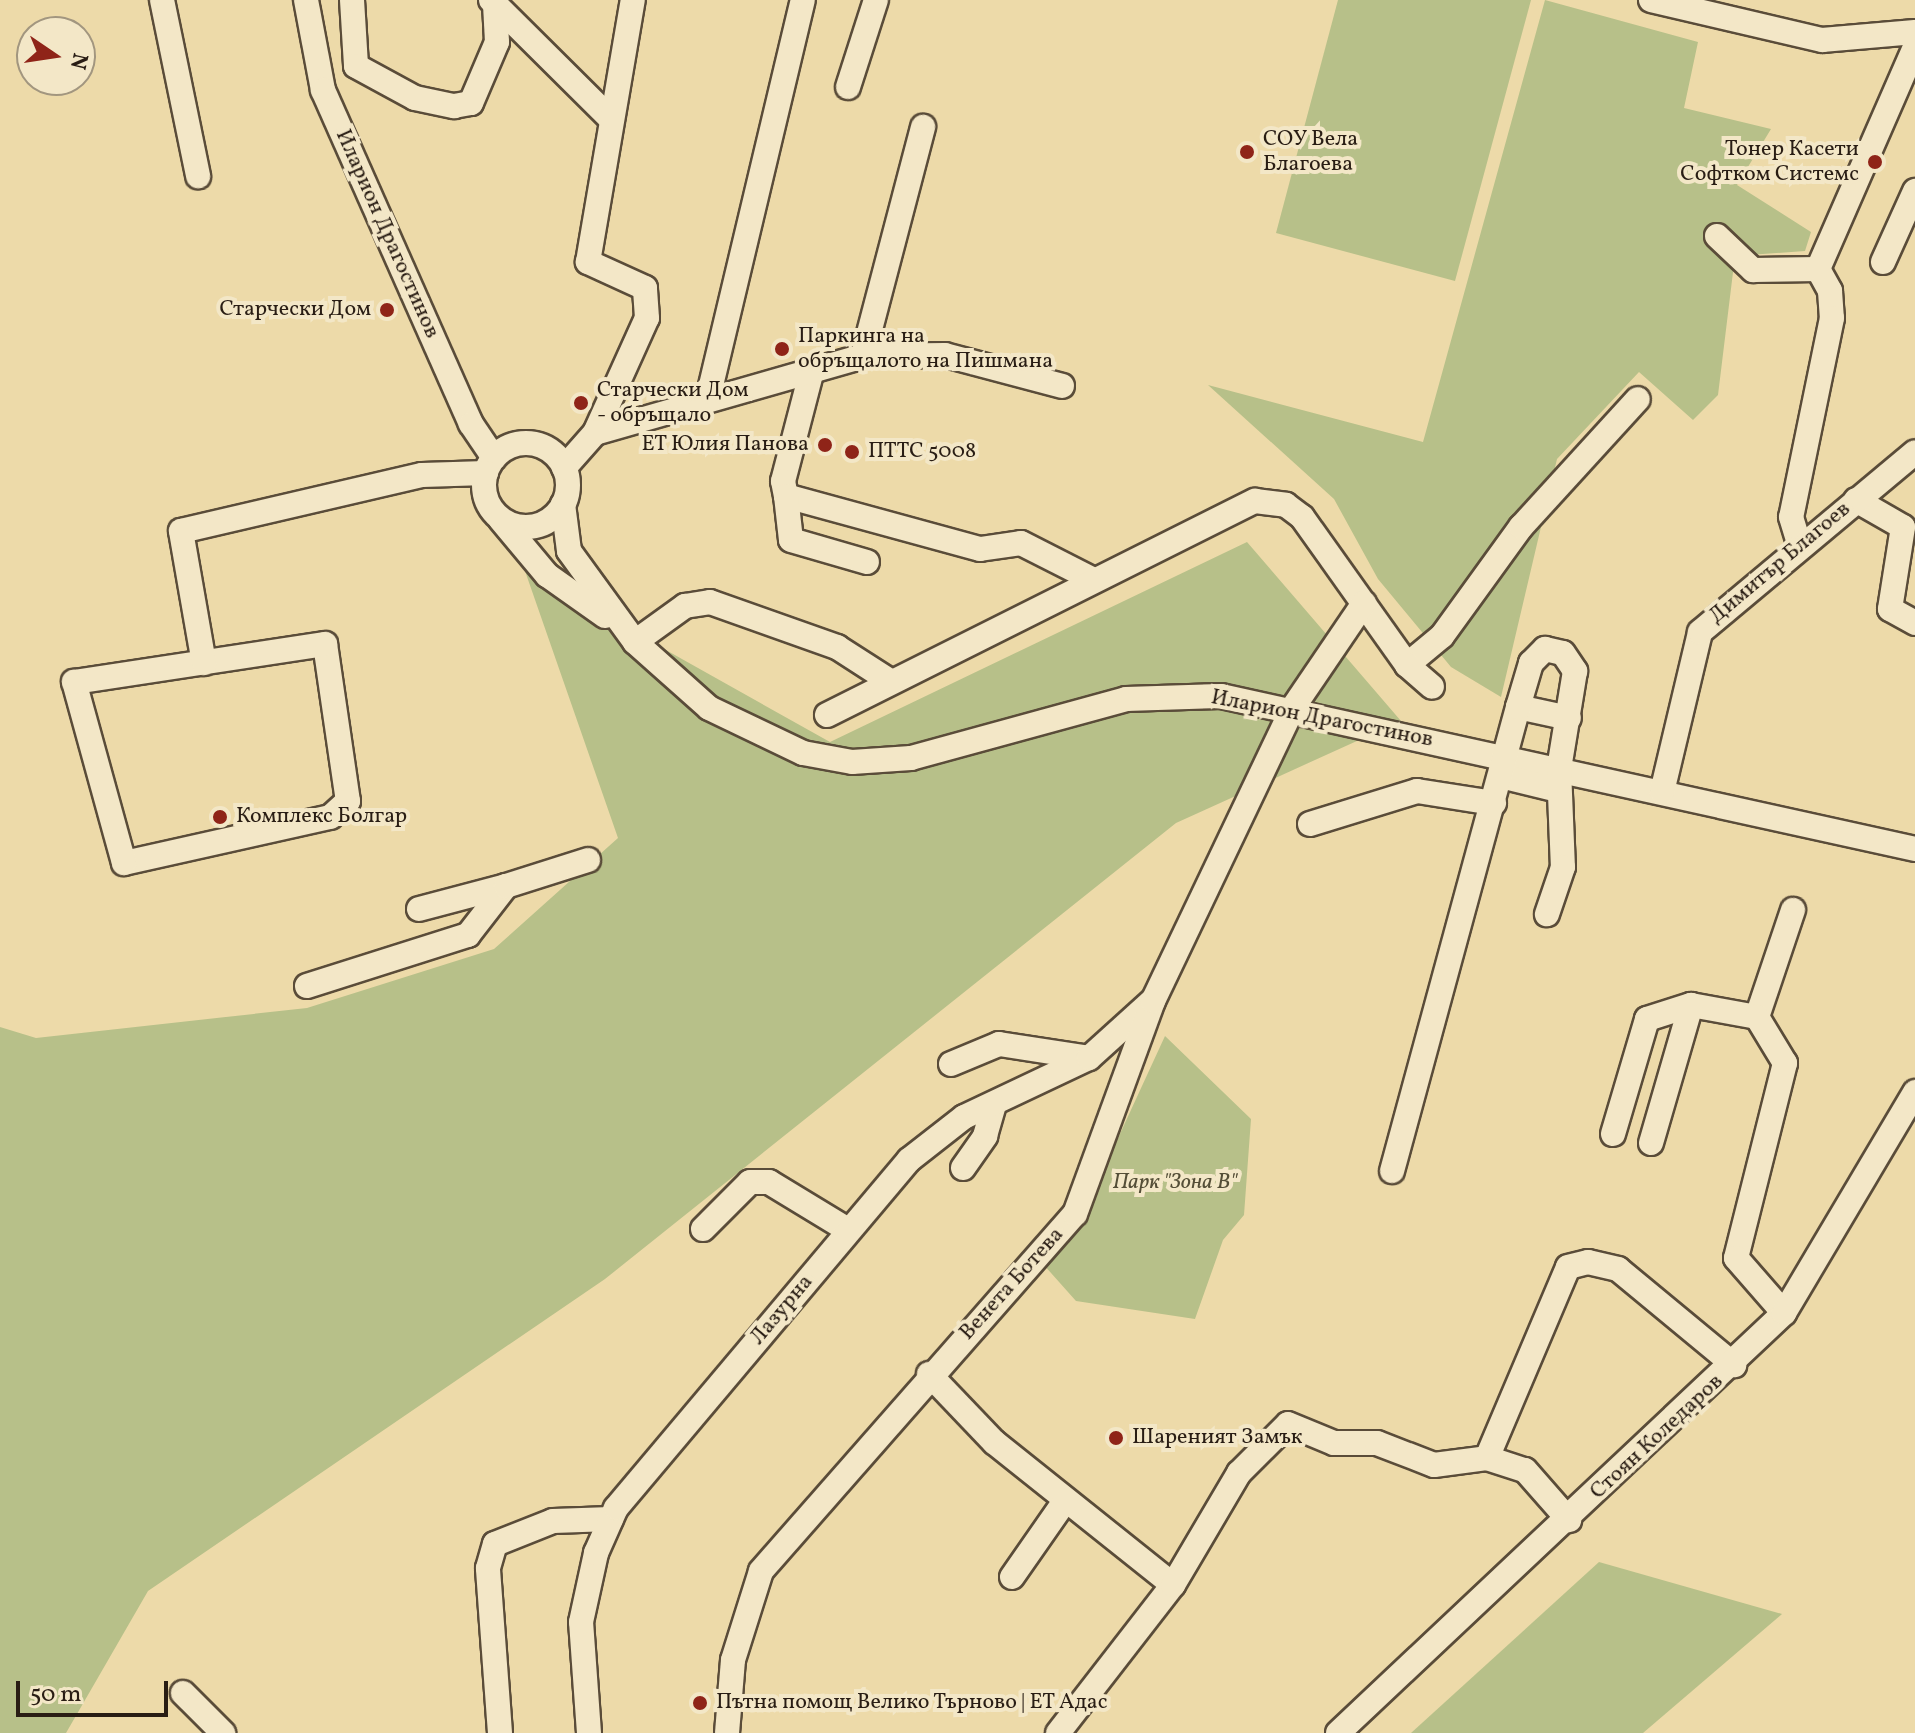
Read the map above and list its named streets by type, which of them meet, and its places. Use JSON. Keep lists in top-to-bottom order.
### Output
{
  "streets": {
    "street": [
      "Иларион Драгостинов",
      "Димитър Благоев",
      "Венета Ботева",
      "Лазурна",
      "Стоян Коледаров"
    ]
  },
  "crossings": [
    ["Иларион Драгостинов", "Димитър Благоев"],
    ["Иларион Драгостинов", "Венета Ботева"],
    ["Венета Ботева", "Лазурна"]
  ],
  "parks": ["Парк \"Зона В\""],
  "places": [
    "СОУ Вела Благоева",
    "Тонер Касети Софтком Системс",
    "Старчески Дом",
    "Паркинга на обръщалото на Пишмана",
    "Старчески Дом - обръщало",
    "ЕТ Юлия Панова",
    "ПТТС 5008",
    "Комплекс Болгар",
    "Шареният Замък",
    "Пътна помощ Велико Търново | ЕТ Адас"
  ],
  "scale_bar": "50 m",
  "north": "right"
}
